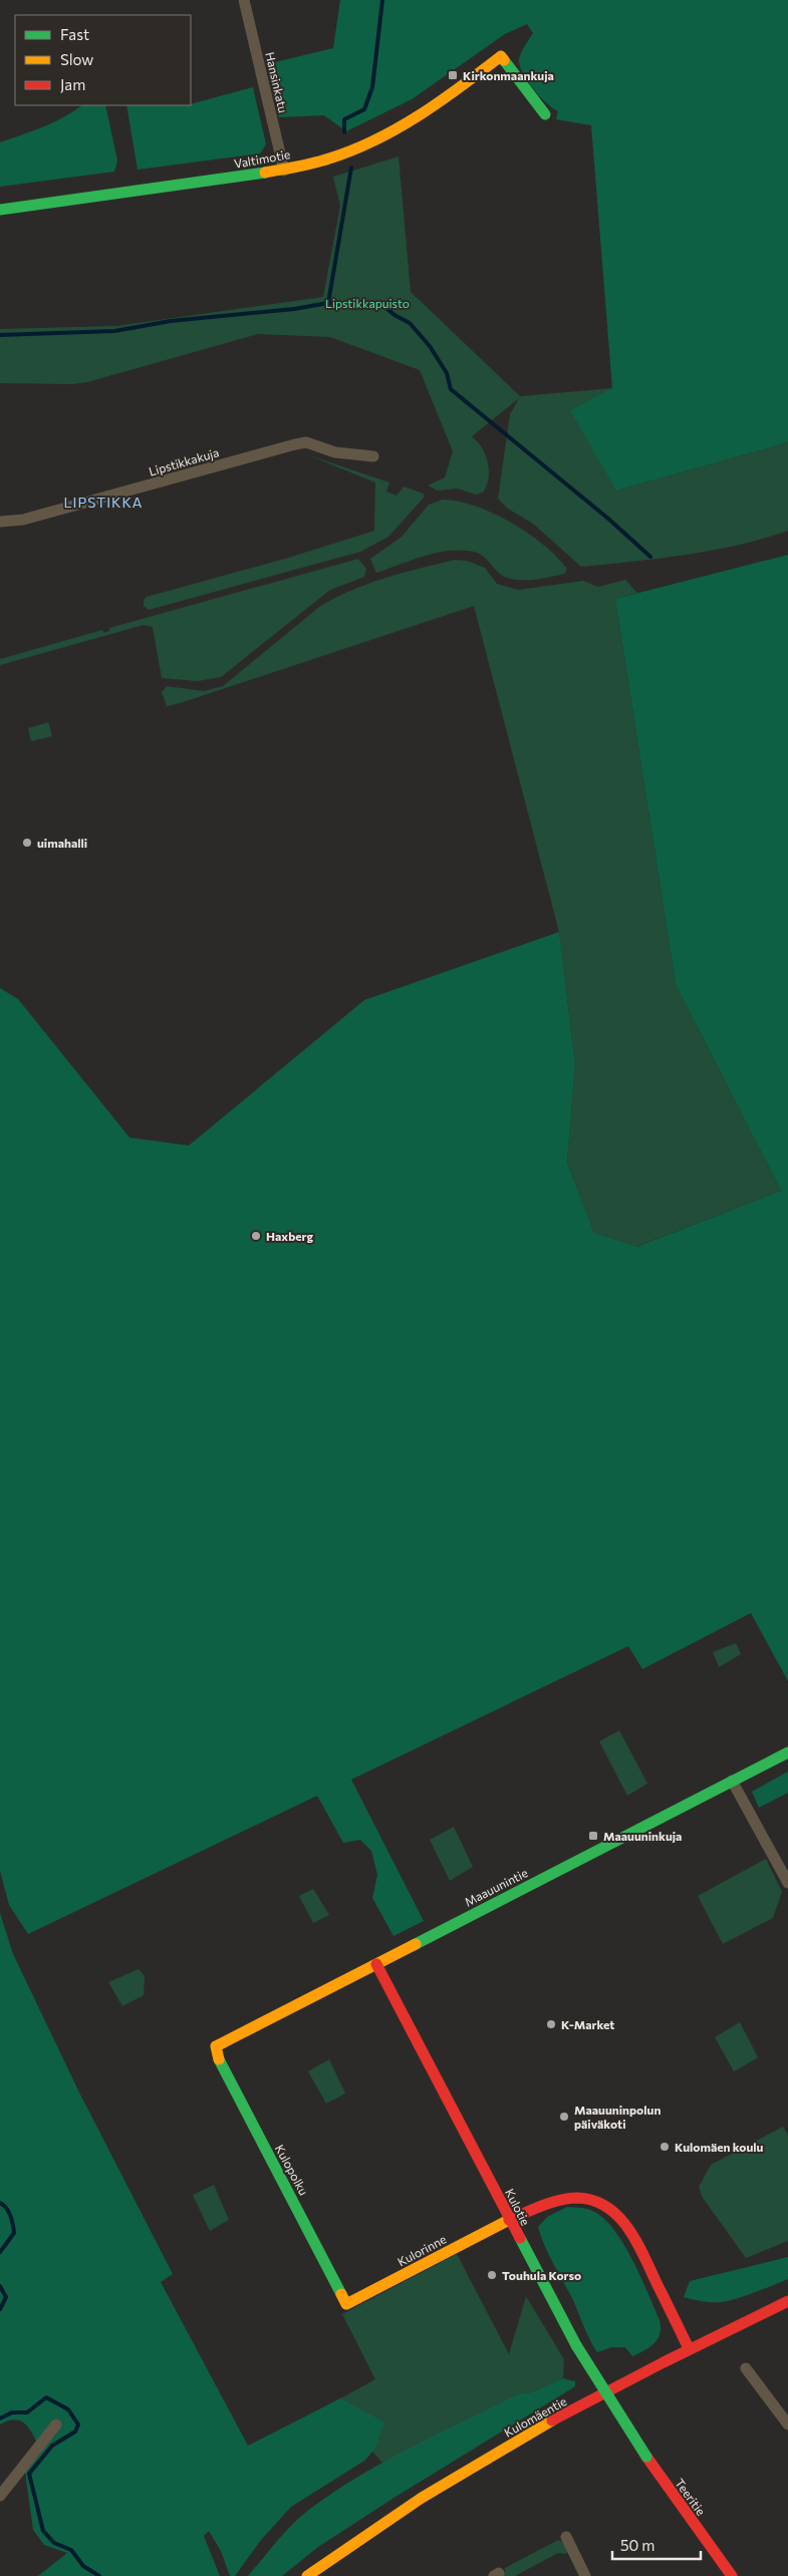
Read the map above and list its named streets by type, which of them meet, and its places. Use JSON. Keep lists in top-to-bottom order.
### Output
{
  "streets": {
    "street": [
      "Hansinkatu",
      "Valtimotie",
      "Lipstikkakuja",
      "Maauunintie",
      "Kulopolku",
      "Kulotie",
      "Kulorinne",
      "Kulomäentie",
      "Teeritie"
    ]
  },
  "crossings": [
    ["Hansinkatu", "Valtimotie"],
    ["Maauunintie", "Kulopolku"],
    ["Maauunintie", "Kulotie"],
    ["Kulopolku", "Kulorinne"],
    ["Kulotie", "Kulorinne"],
    ["Kulotie", "Teeritie"],
    ["Kulorinne", "Kulomäentie"]
  ],
  "districts": ["LIPSTIKKA"],
  "parks": ["Lipstikkapuisto"],
  "places": {
    "transit": ["Kirkonmaankuja", "Maauuninkuja"],
    "other": [
      "uimahalli",
      "Haxberg",
      "K-Market",
      "Maauuninpolun päiväkoti",
      "Kulomäen koulu",
      "Touhula Korso"
    ]
  },
  "legend": ["Fast", "Slow", "Jam"],
  "scale_bar": "50 m"
}
